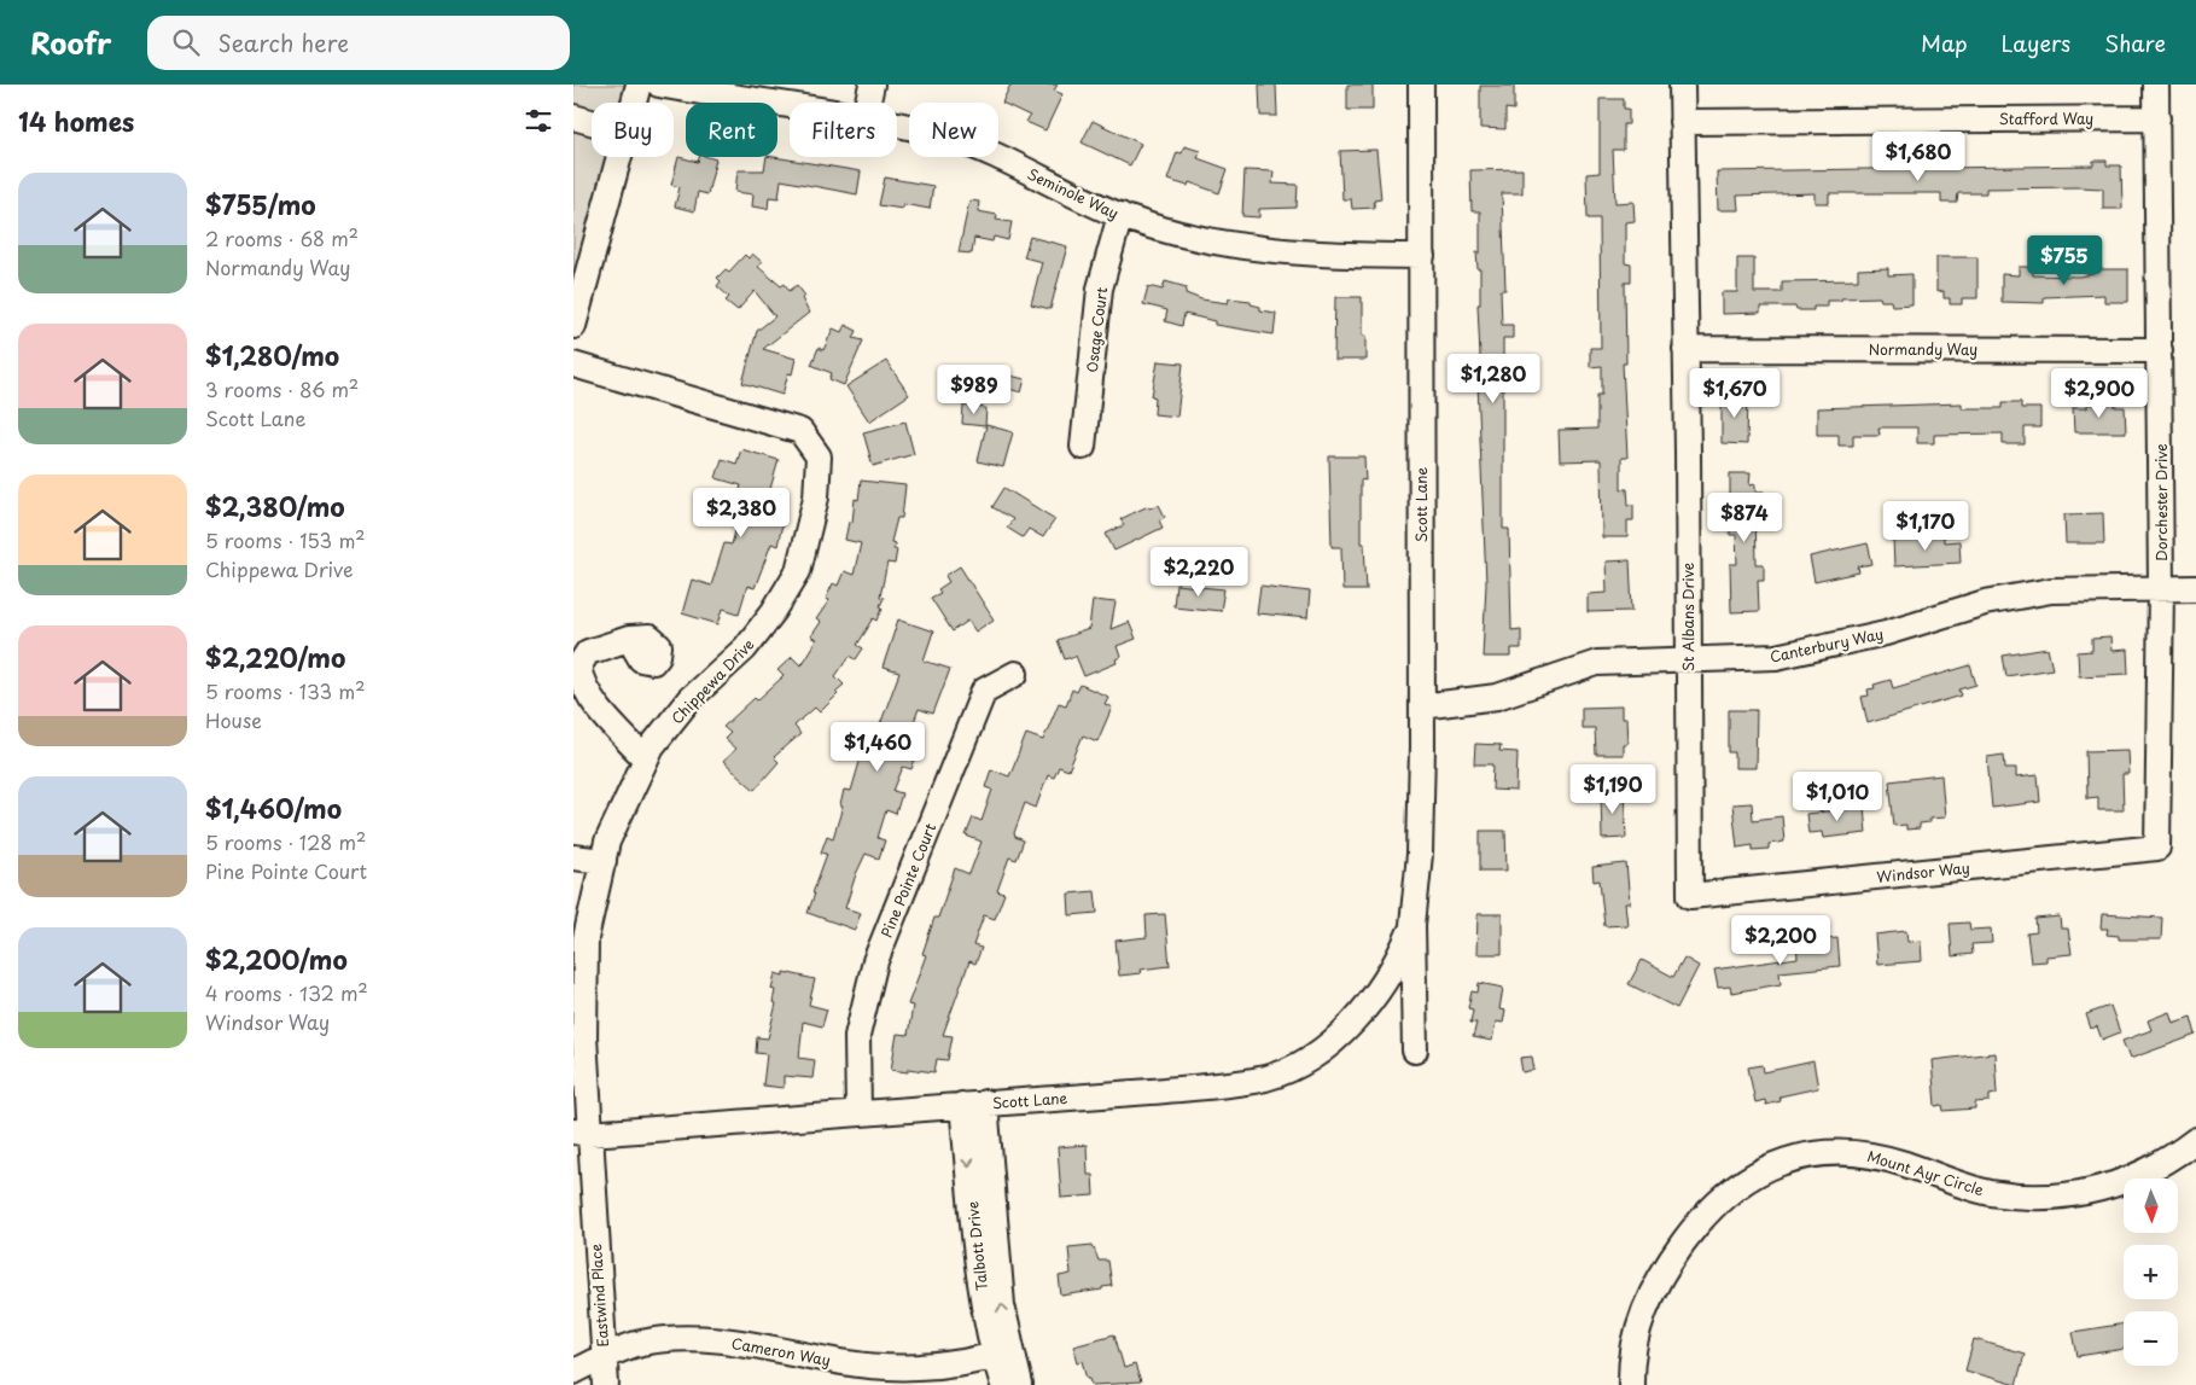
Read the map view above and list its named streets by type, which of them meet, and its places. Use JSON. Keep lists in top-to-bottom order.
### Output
{
  "streets": {
    "street": [
      "Stafford Way",
      "Seminole Way",
      "Osage Court",
      "Normandy Way",
      "Dorchester Drive",
      "Scott Lane",
      "St Albans Drive",
      "Canterbury Way",
      "Chippewa Drive",
      "Windsor Way",
      "Pine Pointe Court",
      "Mount Ayr Circle",
      "Eastwind Place",
      "Cameron Way"
    ]
  },
  "crossings": [
    ["Stafford Way", "Dorchester Drive"],
    ["Stafford Way", "St Albans Drive"],
    ["Seminole Way", "Osage Court"],
    ["Seminole Way", "Scott Lane"],
    ["Normandy Way", "Dorchester Drive"],
    ["Normandy Way", "St Albans Drive"],
    ["Dorchester Drive", "Canterbury Way"],
    ["Dorchester Drive", "Windsor Way"],
    ["Scott Lane", "Canterbury Way"],
    ["Scott Lane", "Chippewa Drive"],
    ["Scott Lane", "Pine Pointe Court"],
    ["Scott Lane", "Eastwind Place"],
    ["St Albans Drive", "Canterbury Way"],
    ["St Albans Drive", "Windsor Way"],
    ["Chippewa Drive", "Eastwind Place"],
    ["Eastwind Place", "Cameron Way"]
  ],
  "north": "bottom",
  "page": {
    "header": "Roofr",
    "search": "Search here",
    "nav": ["Map", "Layers", "Share"],
    "heading": "14 homes",
    "chip": [
      "Buy",
      "Rent",
      "Filters",
      "New"
    ],
    "price": [
      "$1,680",
      "$755",
      "$1,280",
      "$989",
      "$1,670",
      "$2,900",
      "$2,380",
      "$874",
      "$1,170",
      "$2,220",
      "$1,460",
      "$1,190",
      "$1,010",
      "$2,200"
    ],
    "list": [
      {
        "name": "$755/mo",
        "note": "2 rooms · 68 m² · Normandy Way"
      },
      {
        "name": "$1,280/mo",
        "note": "3 rooms · 86 m² · Scott Lane"
      },
      {
        "name": "$2,380/mo",
        "note": "5 rooms · 153 m² · Chippewa Drive"
      },
      {
        "name": "$2,220/mo",
        "note": "5 rooms · 133 m² · House"
      },
      {
        "name": "$1,460/mo",
        "note": "5 rooms · 128 m² · Pine Pointe Court"
      },
      {
        "name": "$2,200/mo",
        "note": "4 rooms · 132 m² · Windsor Way"
      }
    ],
    "map_buttons": ["+", "−"]
  }
}
